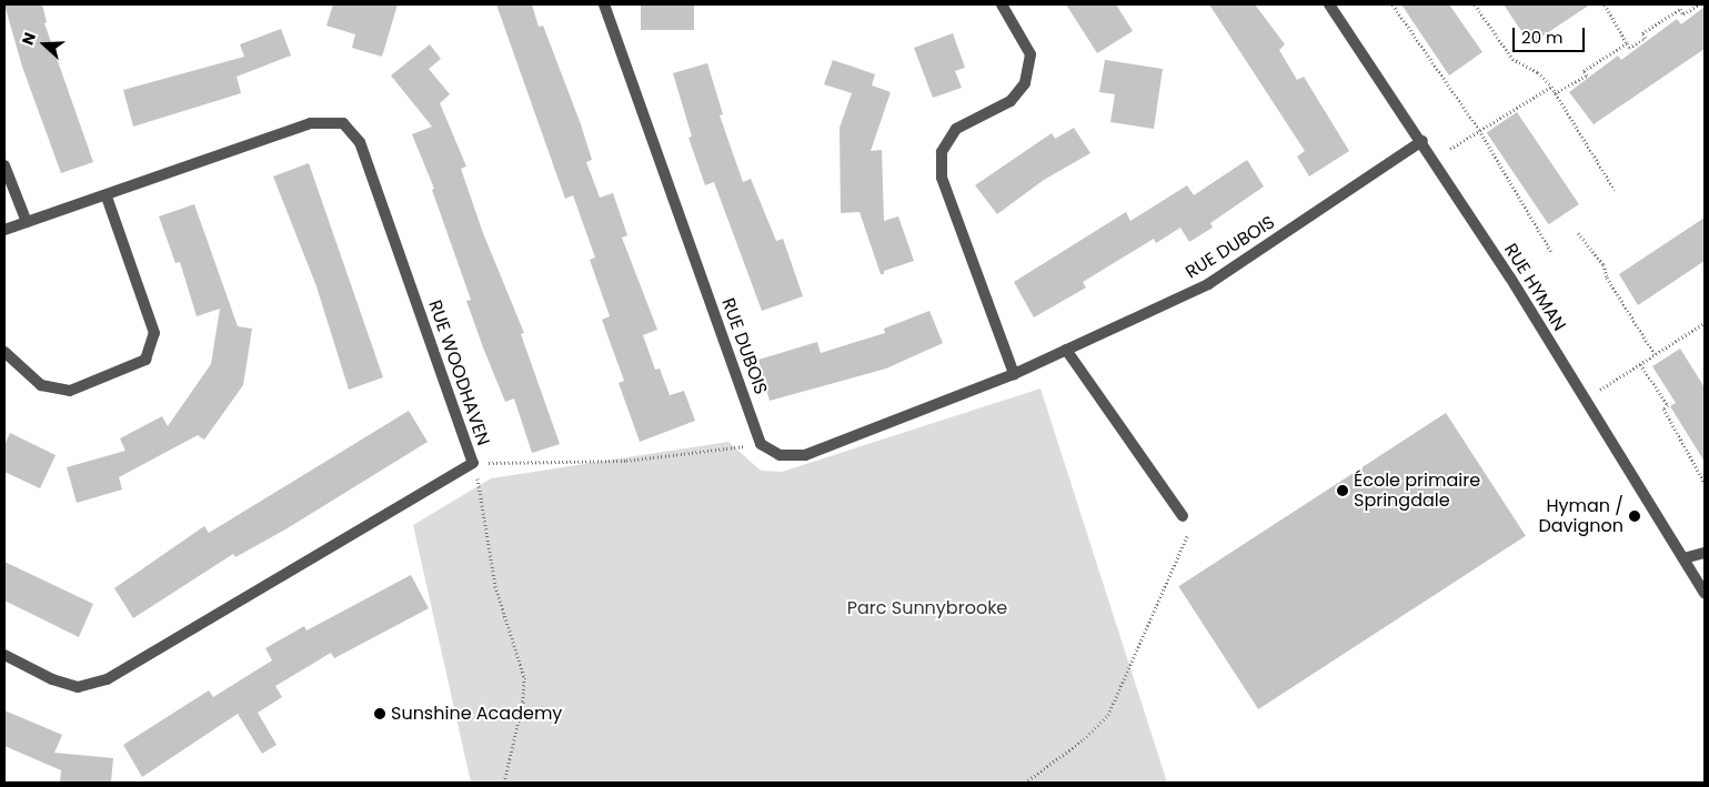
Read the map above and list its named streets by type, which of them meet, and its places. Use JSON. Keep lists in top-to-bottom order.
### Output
{
  "streets": {
    "street": ["RUE DUBOIS", "RUE HYMAN", "RUE WOODHAVEN"]
  },
  "crossings": [
    ["RUE DUBOIS", "RUE HYMAN"]
  ],
  "parks": ["Parc Sunnybrooke"],
  "places": ["École primaire Springdale", "Hyman / Davignon", "Sunshine Academy"],
  "scale_bar": "20 m",
  "north": "left"
}
